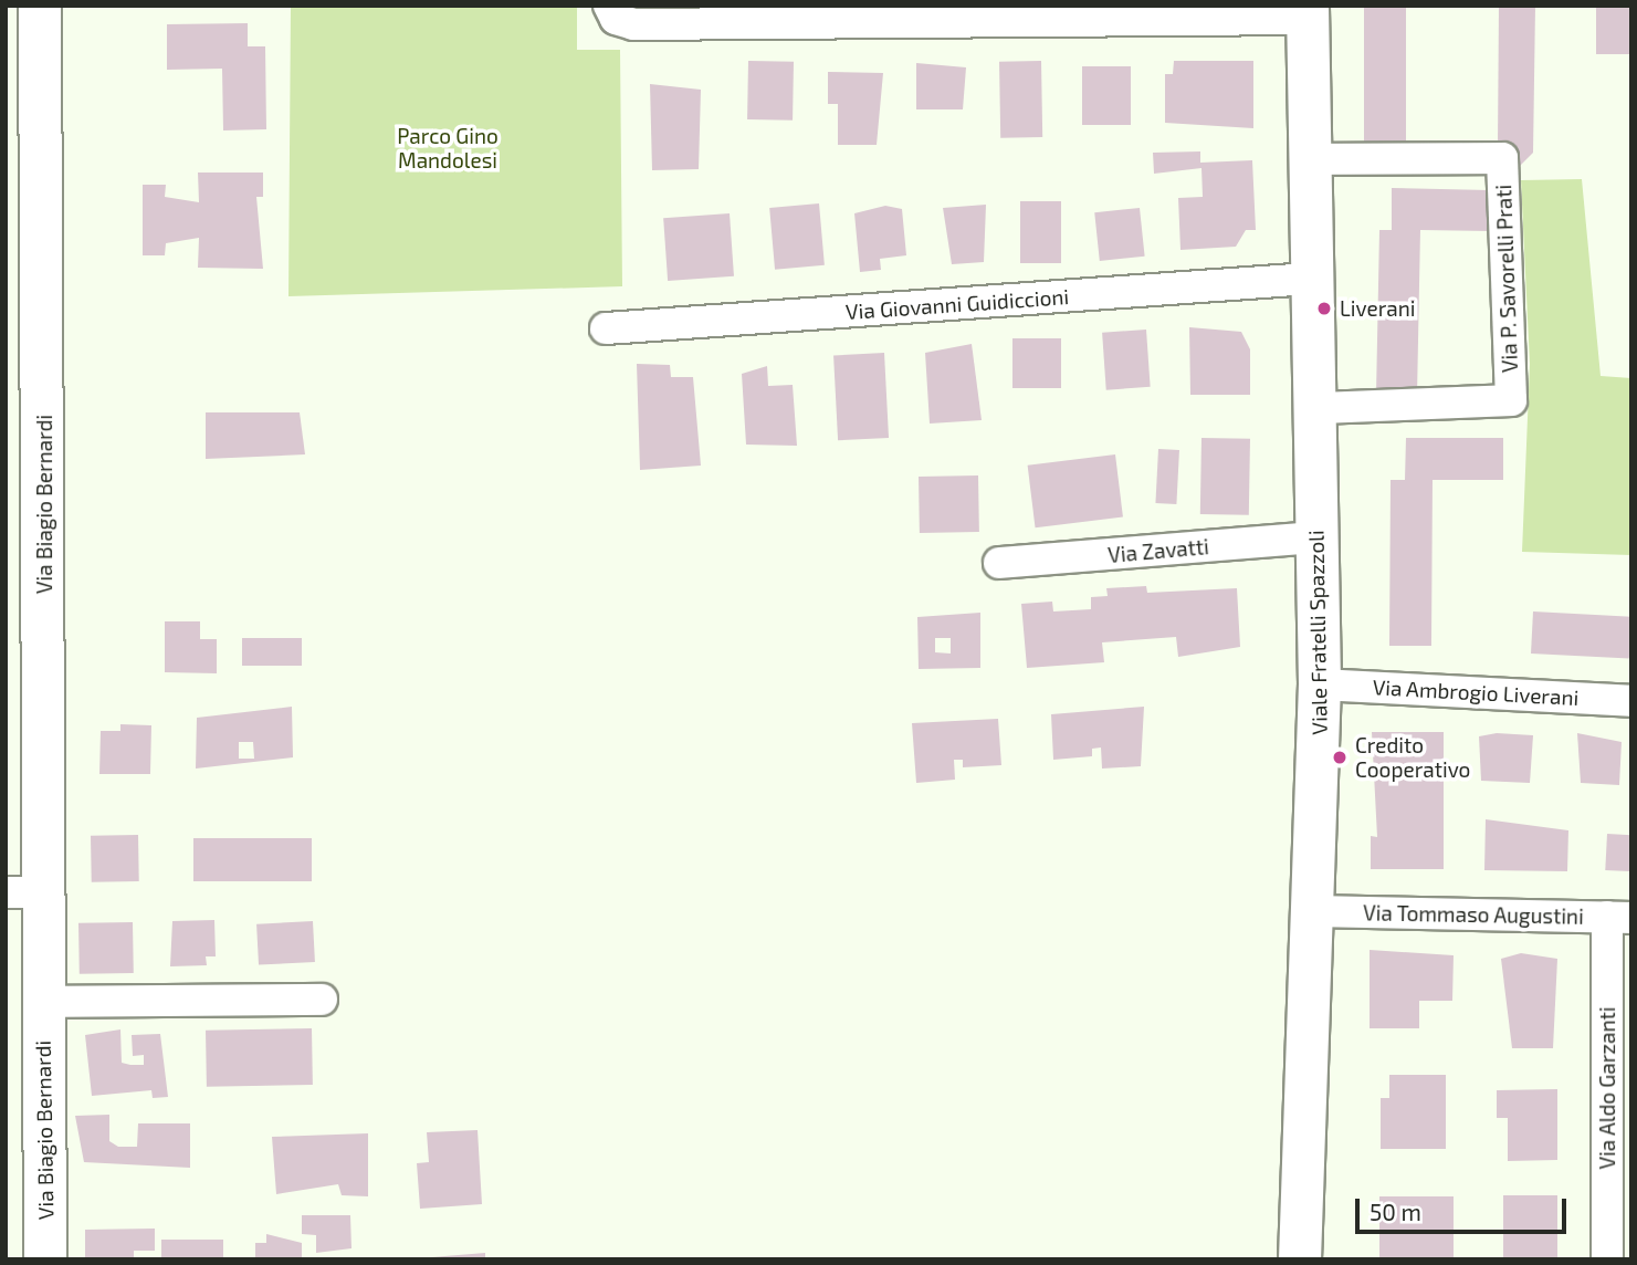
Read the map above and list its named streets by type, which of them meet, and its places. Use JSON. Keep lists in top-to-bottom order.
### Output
{
  "streets": {
    "street": [
      "Via P. Savorelli Prati",
      "Via Giovanni Guidiccioni",
      "Via Biagio Bernardi",
      "Via Zavatti",
      "Viale Fratelli Spazzoli",
      "Via Ambrogio Liverani",
      "Via Tommaso Augustini",
      "Via Aldo Garzanti"
    ]
  },
  "crossings": [
    ["Via P. Savorelli Prati", "Viale Fratelli Spazzoli"],
    ["Via Giovanni Guidiccioni", "Viale Fratelli Spazzoli"],
    ["Via Zavatti", "Viale Fratelli Spazzoli"],
    ["Viale Fratelli Spazzoli", "Via Ambrogio Liverani"],
    ["Viale Fratelli Spazzoli", "Via Tommaso Augustini"],
    ["Via Tommaso Augustini", "Via Aldo Garzanti"]
  ],
  "parks": ["Parco Gino Mandolesi"],
  "places": ["Liverani", "Credito Cooperativo"],
  "scale_bar": "50 m"
}
